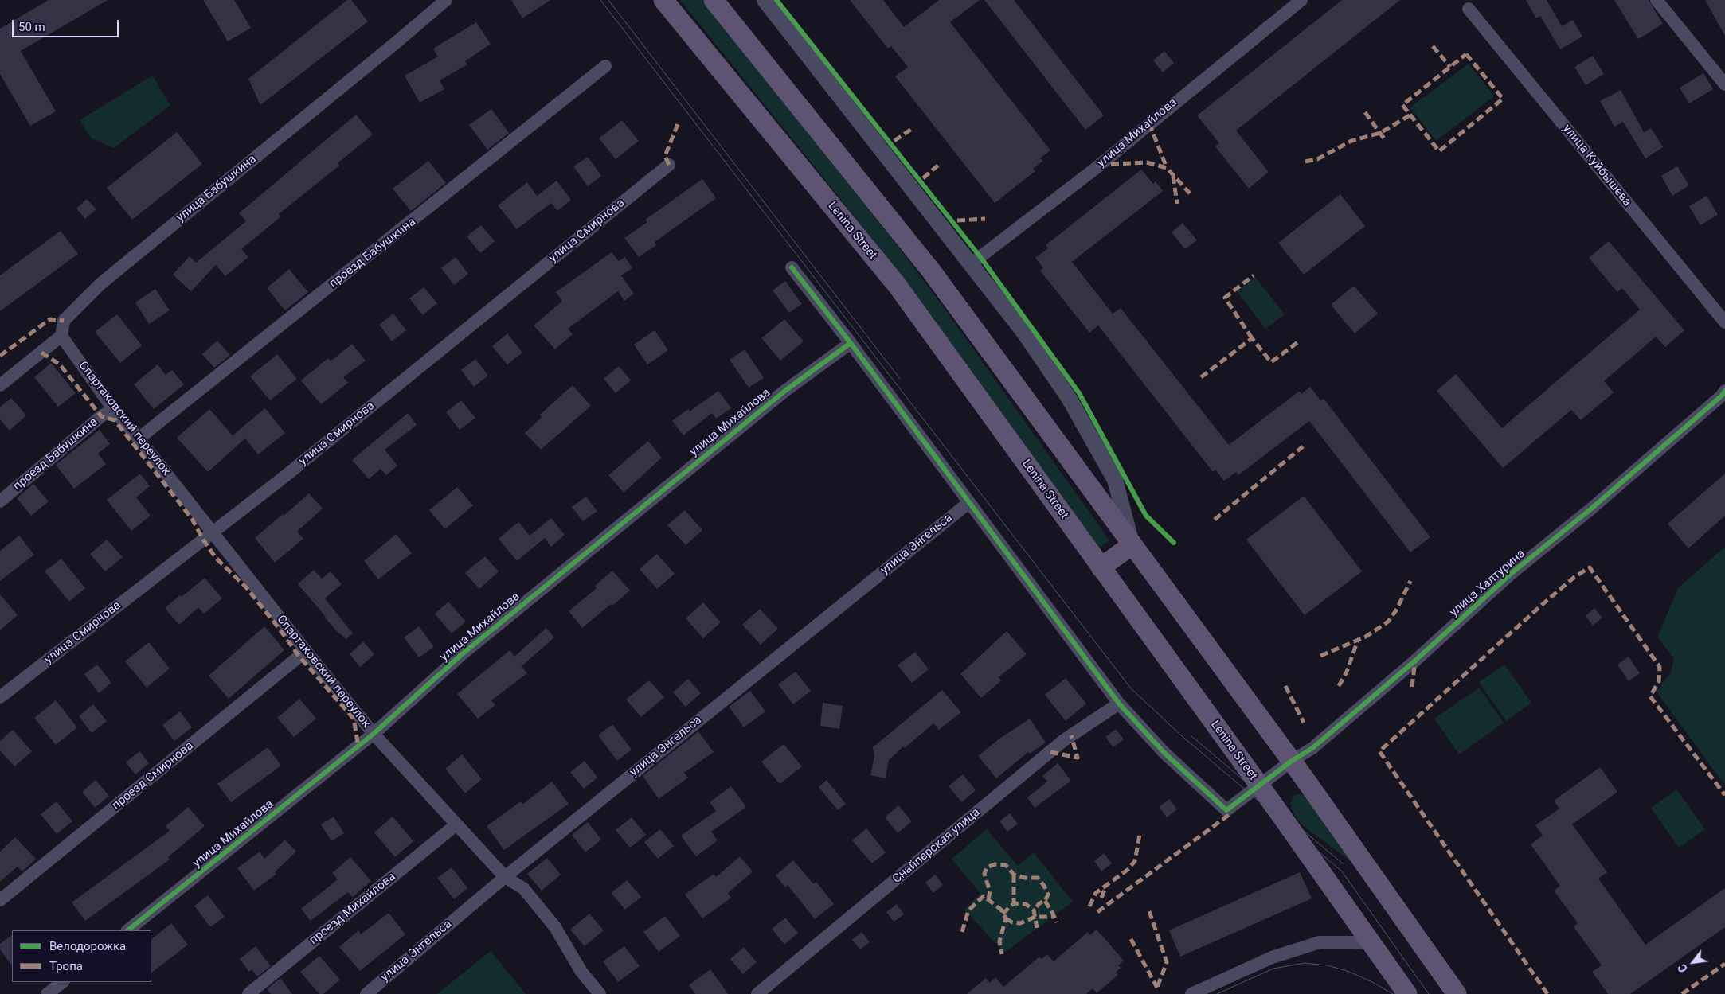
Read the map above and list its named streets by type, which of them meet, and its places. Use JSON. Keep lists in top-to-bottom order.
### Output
{
  "streets": {
    "main road": ["Lenina Street"],
    "street": [
      "улица Михайлова",
      "улица Куйбышева",
      "улица Бабушкина",
      "улица Смирнова",
      "проезд Бабушкина",
      "Спартаковский переулок",
      "улица Энгельса",
      "улица Халтурина",
      "проезд Смирнова",
      "Снайперская улица",
      "проезд Михайлова"
    ]
  },
  "crossings": [
    ["улица Михайлова", "Спартаковский переулок"],
    ["улица Бабушкина", "Спартаковский переулок"],
    ["улица Смирнова", "Спартаковский переулок"],
    ["Lenina Street", "улица Халтурина"],
    ["проезд Бабушкина", "Спартаковский переулок"],
    ["Спартаковский переулок", "улица Энгельса"],
    ["Спартаковский переулок", "проезд Смирнова"],
    ["Спартаковский переулок", "проезд Михайлова"],
    ["улица Халтурина", "Снайперская улица"]
  ],
  "legend": ["Велодорожка", "Тропа"],
  "scale_bar": "50 m",
  "north": "bottom left"
}
